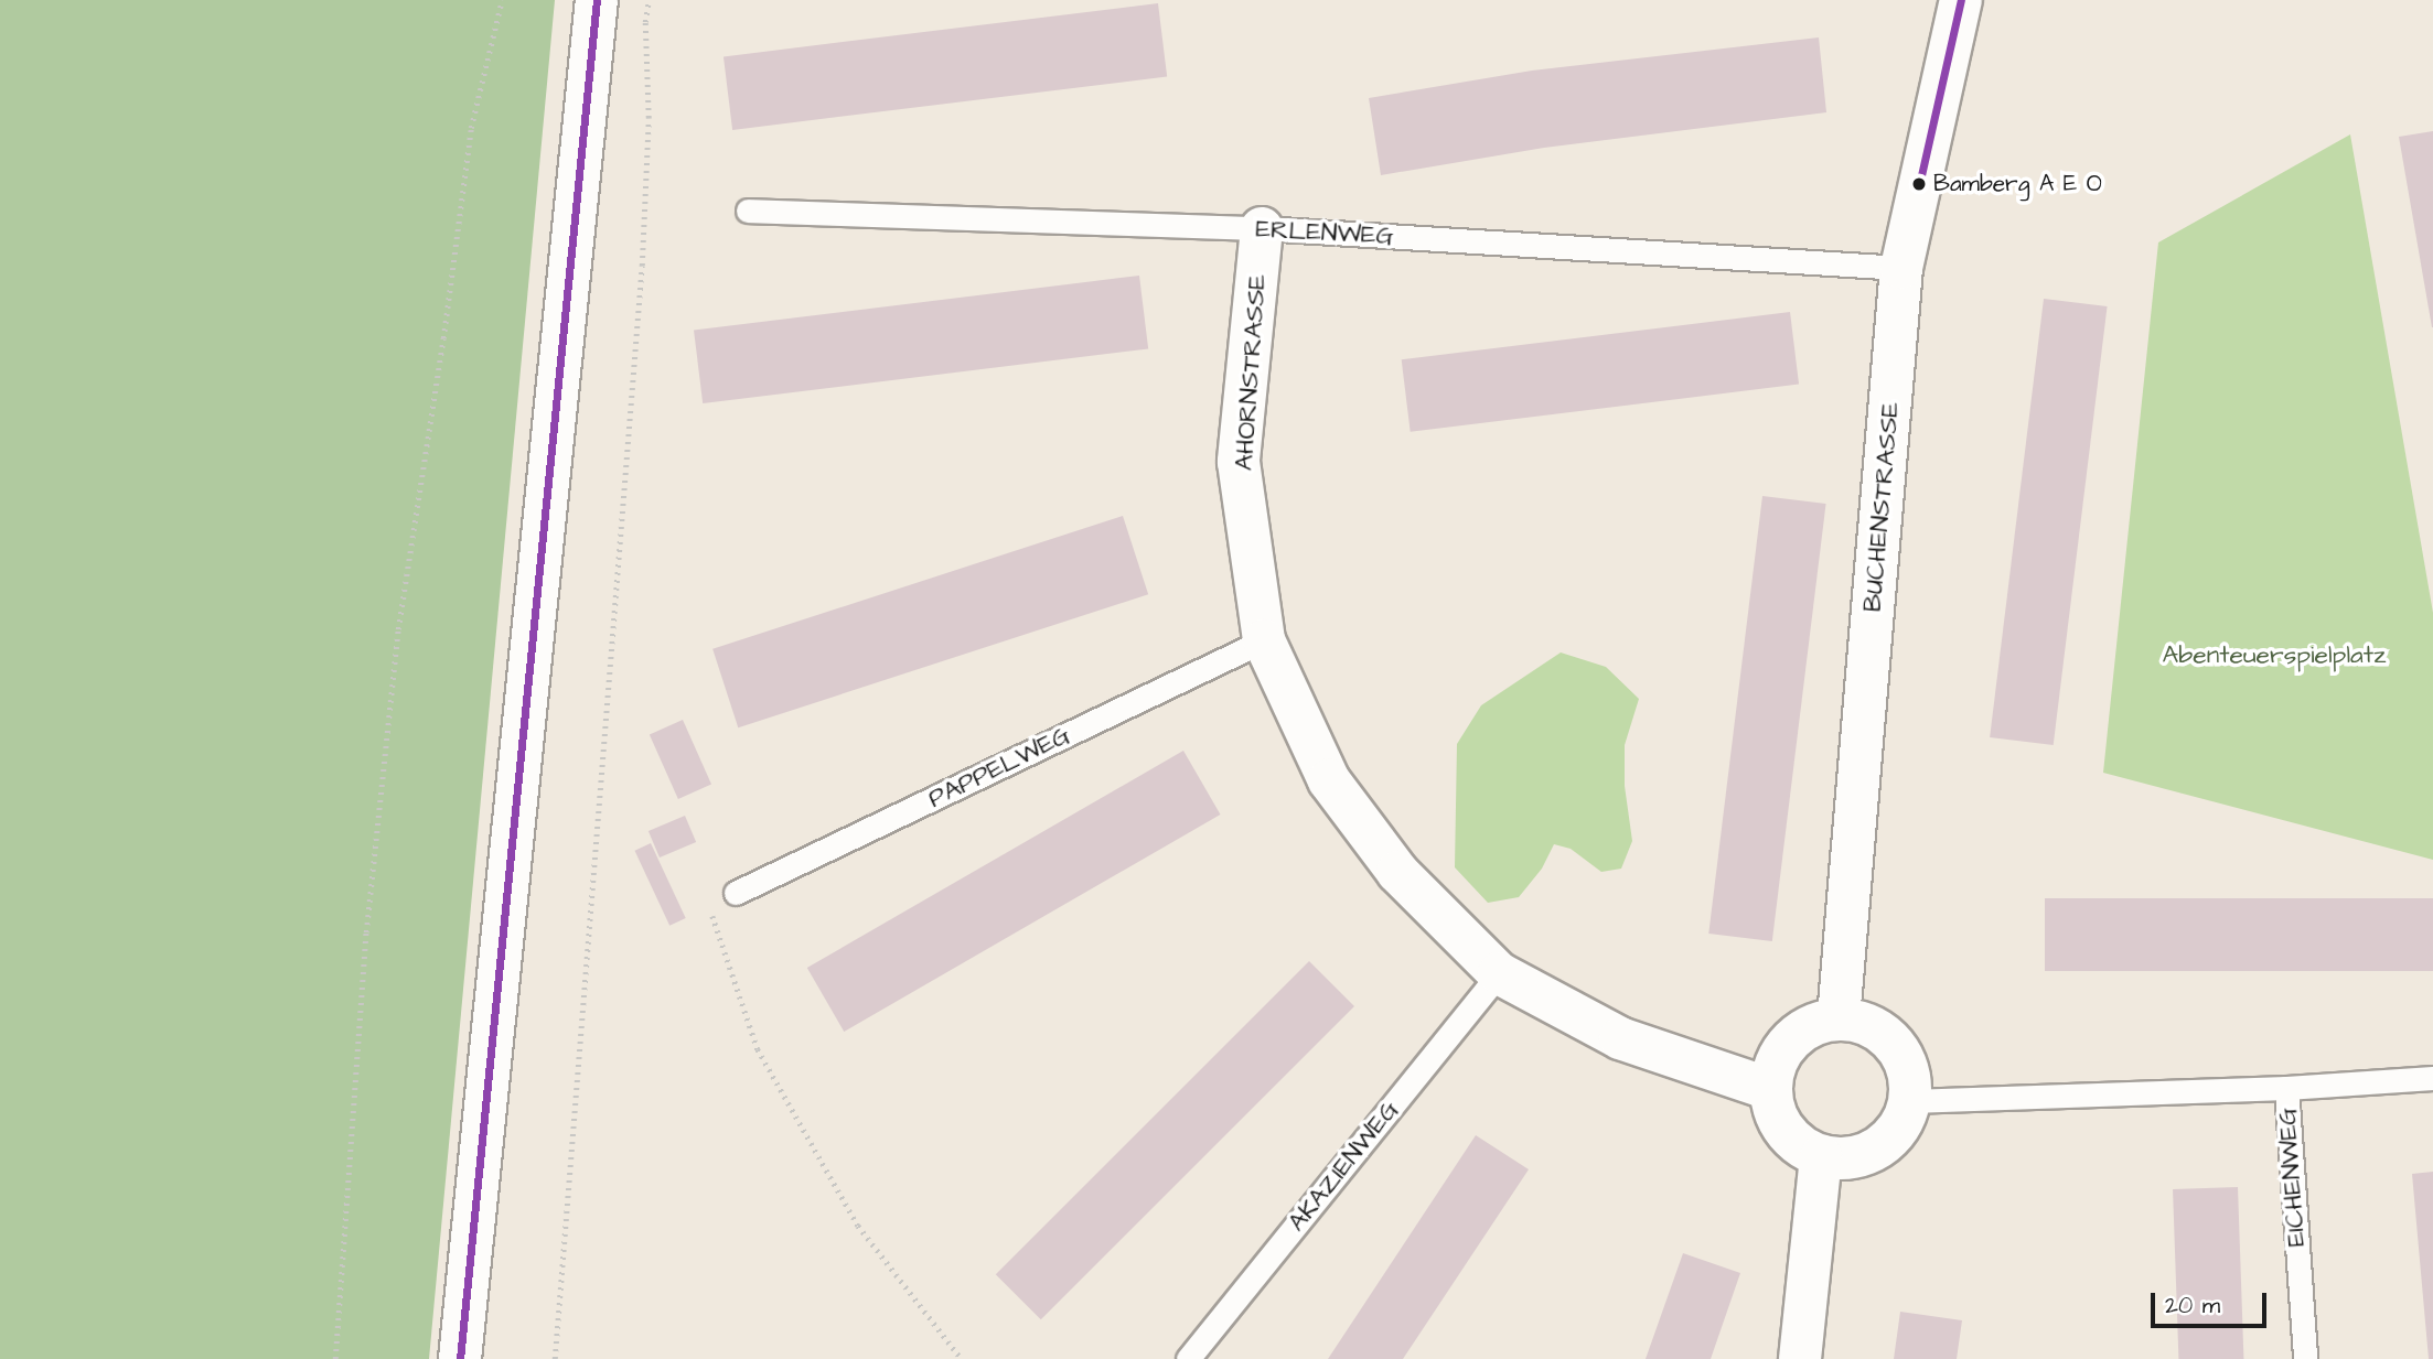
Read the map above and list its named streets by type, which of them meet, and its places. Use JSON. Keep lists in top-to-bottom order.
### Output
{
  "streets": {
    "street": ["AHORNSTRASSE", "BUCHENSTRASSE"],
    "lane": [
      "ERLENWEG",
      "PAPPELWEG",
      "AKAZIENWEG",
      "EICHENWEG"
    ]
  },
  "crossings": [
    ["ERLENWEG", "AHORNSTRASSE"],
    ["ERLENWEG", "BUCHENSTRASSE"],
    ["AHORNSTRASSE", "BUCHENSTRASSE"],
    ["AHORNSTRASSE", "PAPPELWEG"],
    ["AHORNSTRASSE", "AKAZIENWEG"]
  ],
  "parks": ["Abenteuerspielplatz"],
  "places": ["Bamberg A E O"],
  "scale_bar": "20 m"
}
